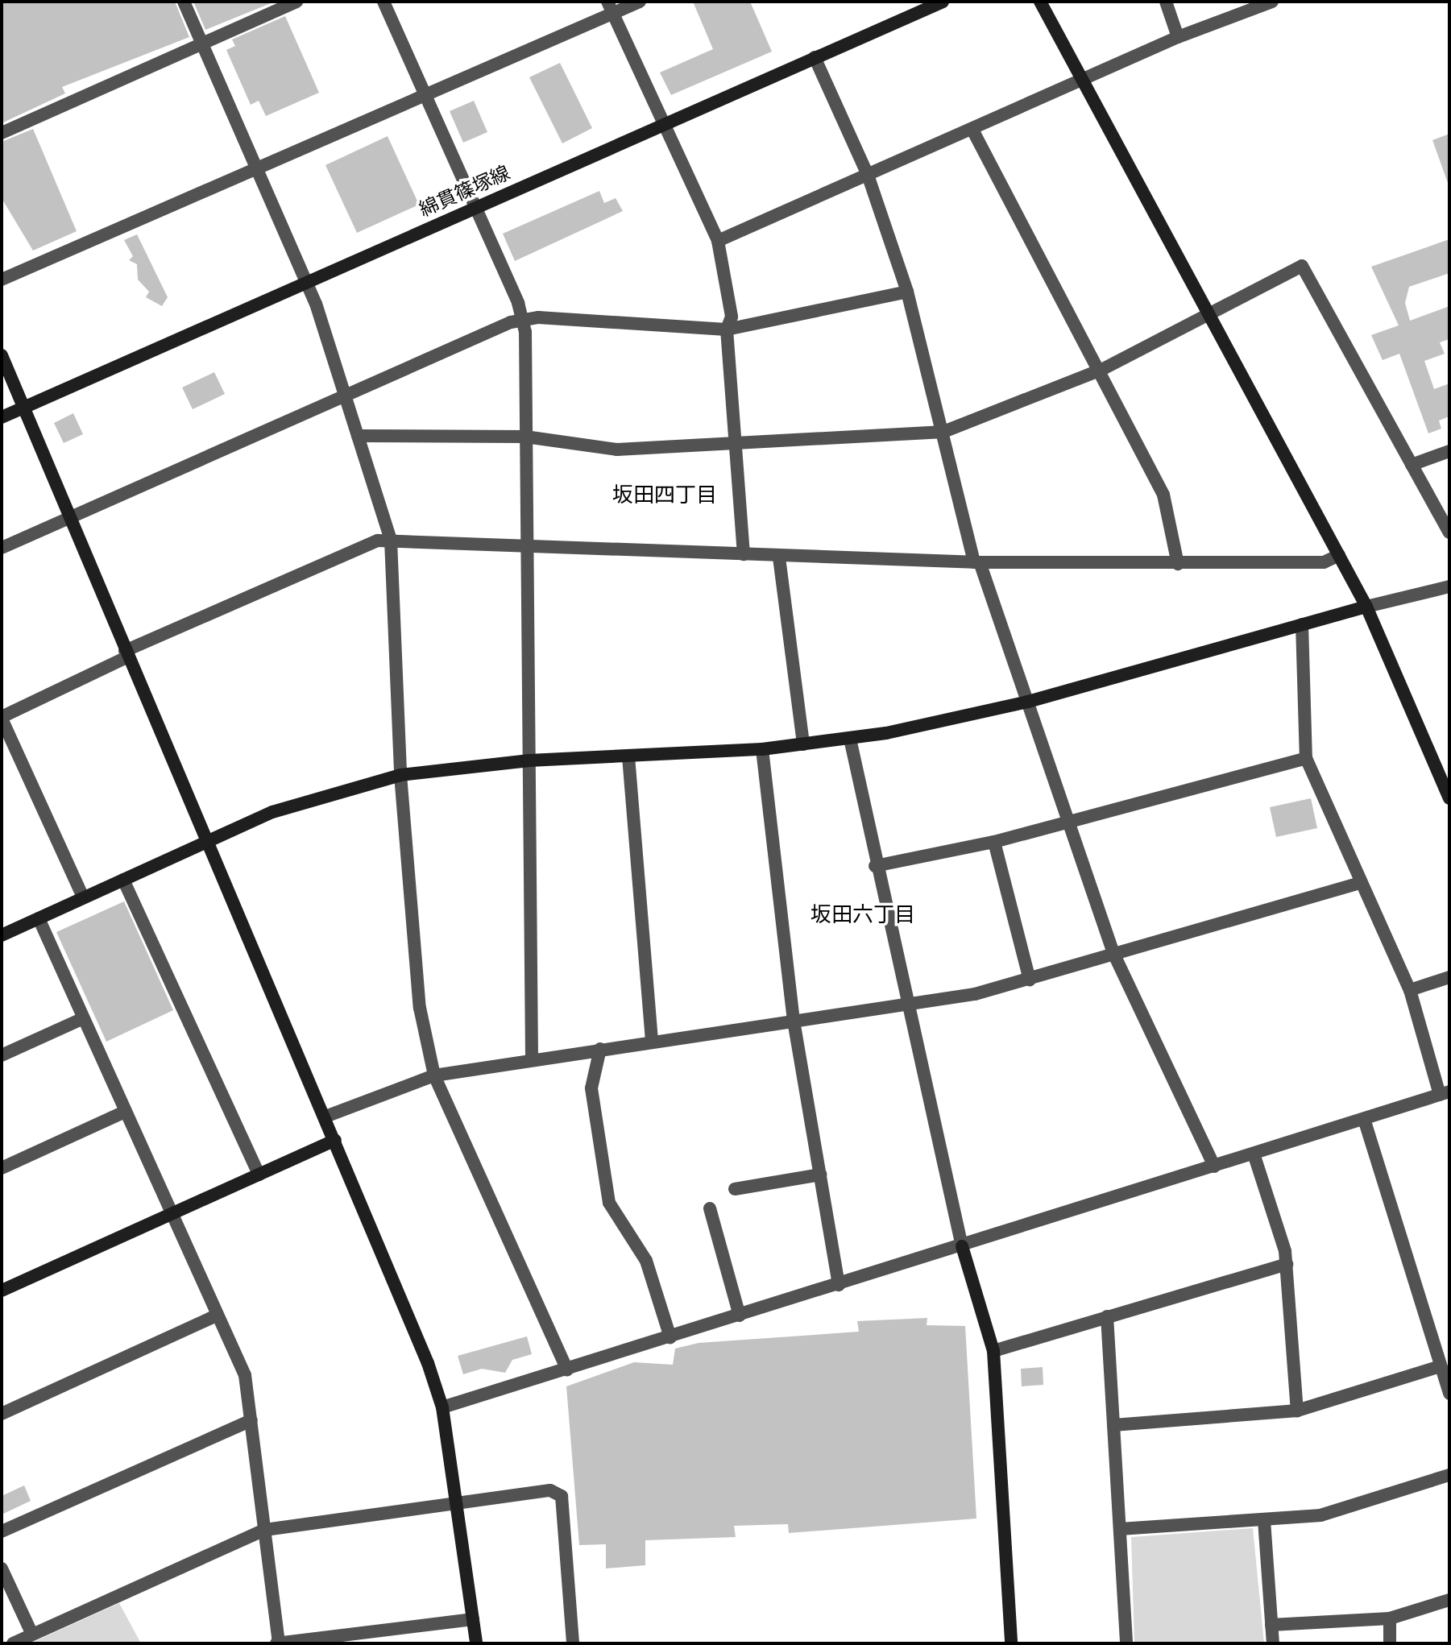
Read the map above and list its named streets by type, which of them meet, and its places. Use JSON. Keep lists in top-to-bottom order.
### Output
{
  "streets": {
    "street": ["綿貫篠塚線"]
  },
  "districts": ["坂田四丁目", "坂田六丁目"]
}
